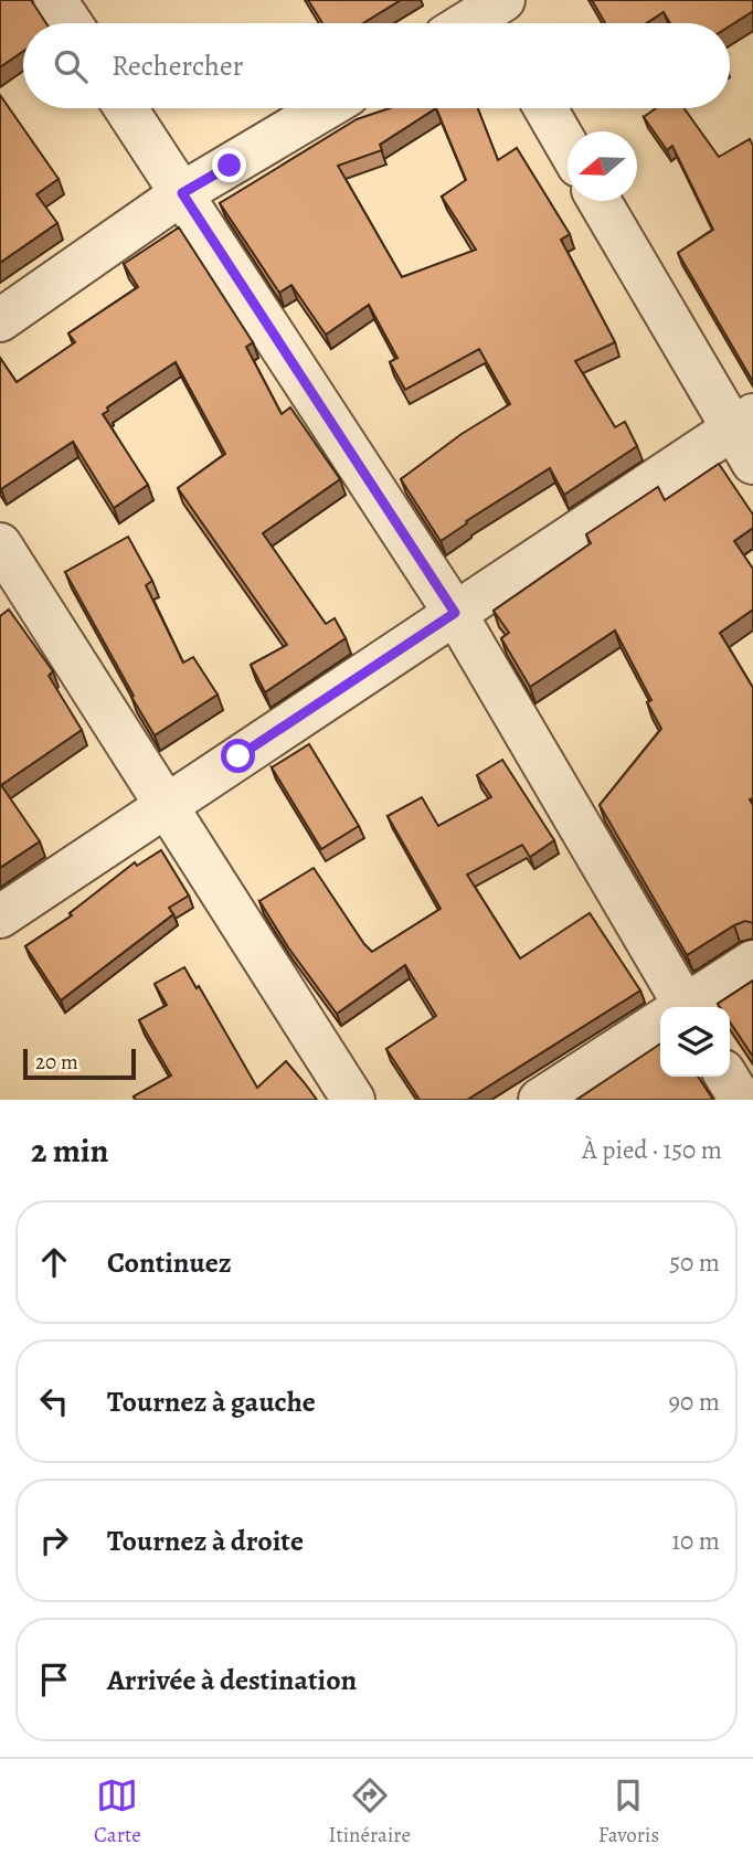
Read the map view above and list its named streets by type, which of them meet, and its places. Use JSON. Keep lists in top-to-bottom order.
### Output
{
  "scale_bar": "20 m",
  "north": "left",
  "page": {
    "search": "Rechercher",
    "scale": "20 m",
    "heading": ["2 min", "À pied · 150 m"],
    "list": [
      ["Continuez", "50 m"],
      ["Tournez à gauche", "90 m"],
      ["Tournez à droite", "10 m"],
      "Arrivée à destination"
    ],
    "nav": ["Carte", "Itinéraire", "Favoris"]
  }
}
